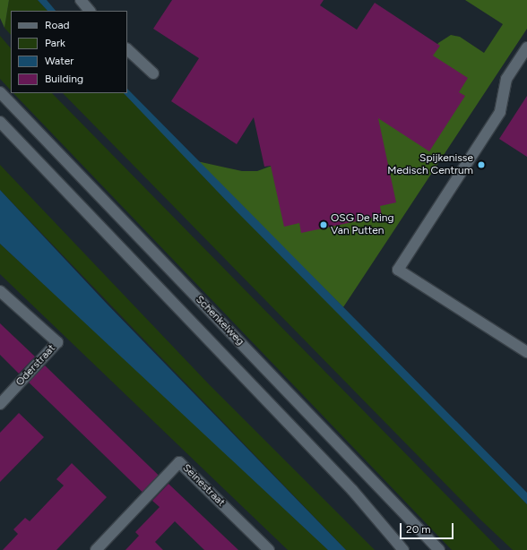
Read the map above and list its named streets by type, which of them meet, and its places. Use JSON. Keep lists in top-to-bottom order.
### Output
{
  "streets": {
    "main road": ["Schenkelweg", "Oderstraat", "Seinestraat"]
  },
  "places": ["Spijkenisse Medisch Centrum", "OSG De Ring Van Putten"],
  "legend": [
    "Road",
    "Park",
    "Water",
    "Building"
  ],
  "scale_bar": "20 m"
}
